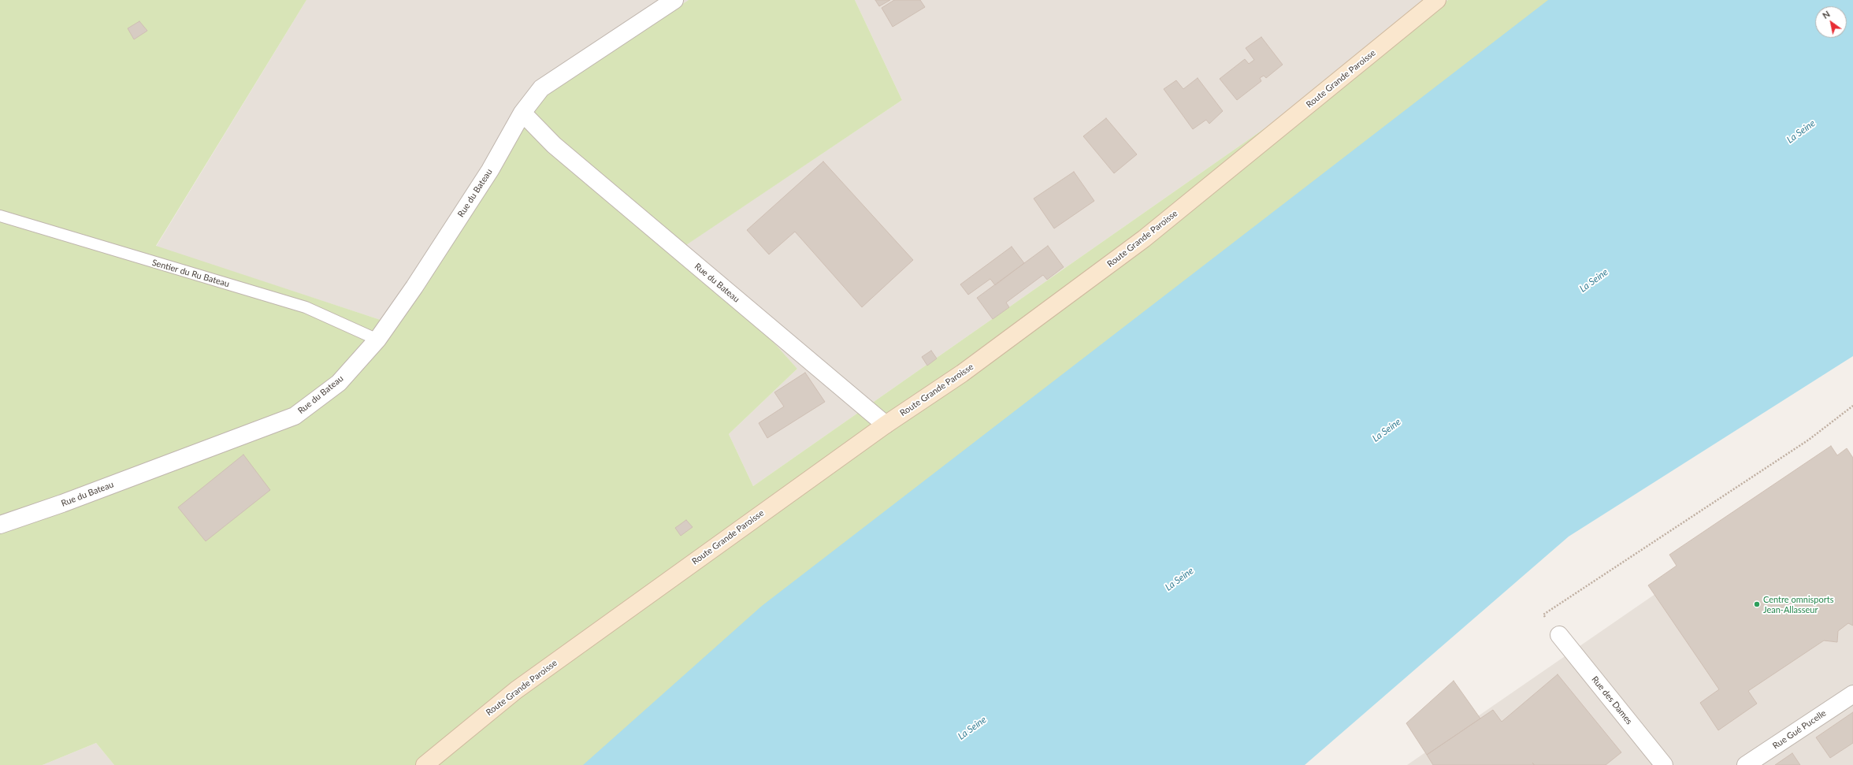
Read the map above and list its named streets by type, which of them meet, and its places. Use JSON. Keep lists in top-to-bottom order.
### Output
{
  "streets": {
    "main road": ["Route Grande Paroisse"],
    "street": ["Rue du Bateau", "Rue des Dames", "Rue Gué Pucelle"],
    "lane": ["Sentier du Ru Bateau"]
  },
  "crossings": [
    ["Route Grande Paroisse", "Rue du Bateau"],
    ["Rue du Bateau", "Sentier du Ru Bateau"]
  ],
  "water": ["La Seine"],
  "places": ["Centre omnisports Jean-Allasseur"],
  "north": "top left"
}
